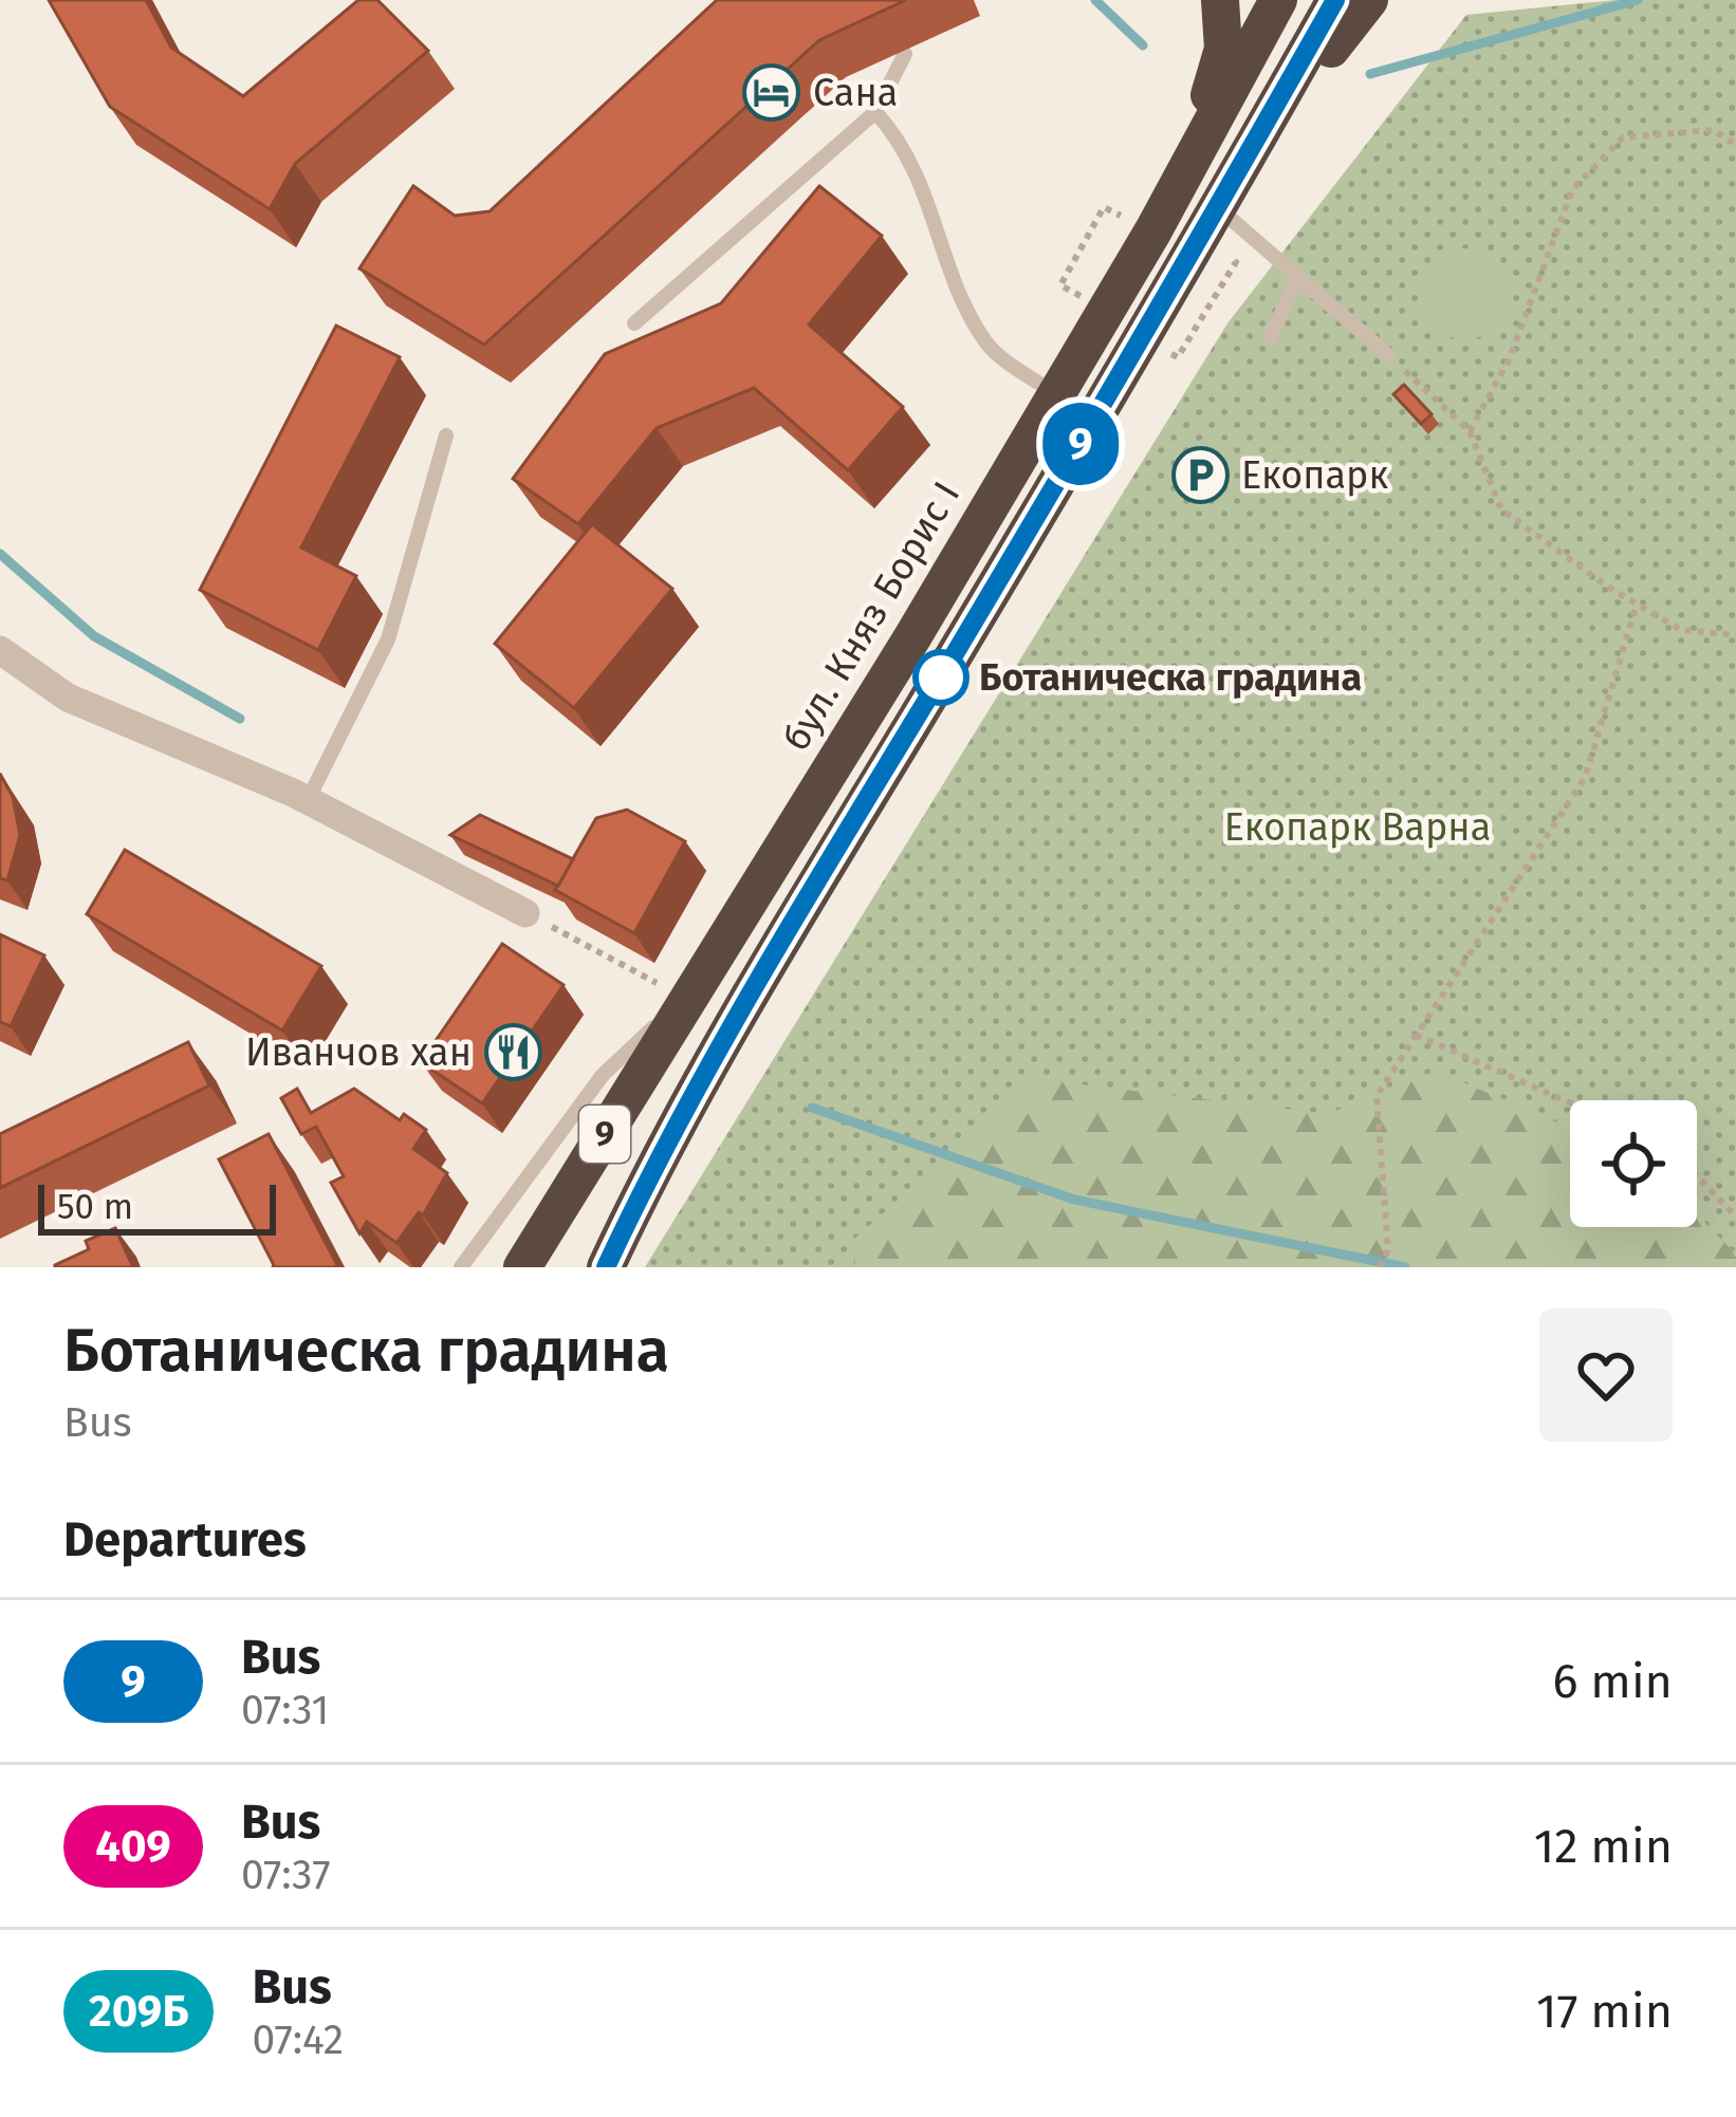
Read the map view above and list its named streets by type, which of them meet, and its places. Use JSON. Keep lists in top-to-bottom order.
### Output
{
  "streets": {
    "highway": ["бул. Княз Борис I", "9"]
  },
  "parks": ["Екопарк Варна"],
  "places": {
    "hotel": ["Сана"],
    "parking": ["Екопарк"],
    "other": ["Ботаническа градина"],
    "restaurant": ["Иванчов хан"]
  },
  "lines": ["bus line 9"],
  "scale_bar": "50 m",
  "page": {
    "on_map": "9",
    "scale": "50 m",
    "heading": [
      ["Ботаническа градина", "Bus"],
      "Departures"
    ],
    "list": [
      {
        "mark": "9",
        "name": "Bus",
        "note": "07:31",
        "value": "6 min"
      },
      {
        "mark": "409",
        "name": "Bus",
        "note": "07:37",
        "value": "12 min"
      },
      {
        "mark": "209Б",
        "name": "Bus",
        "note": "07:42",
        "value": "17 min"
      }
    ]
  }
}
